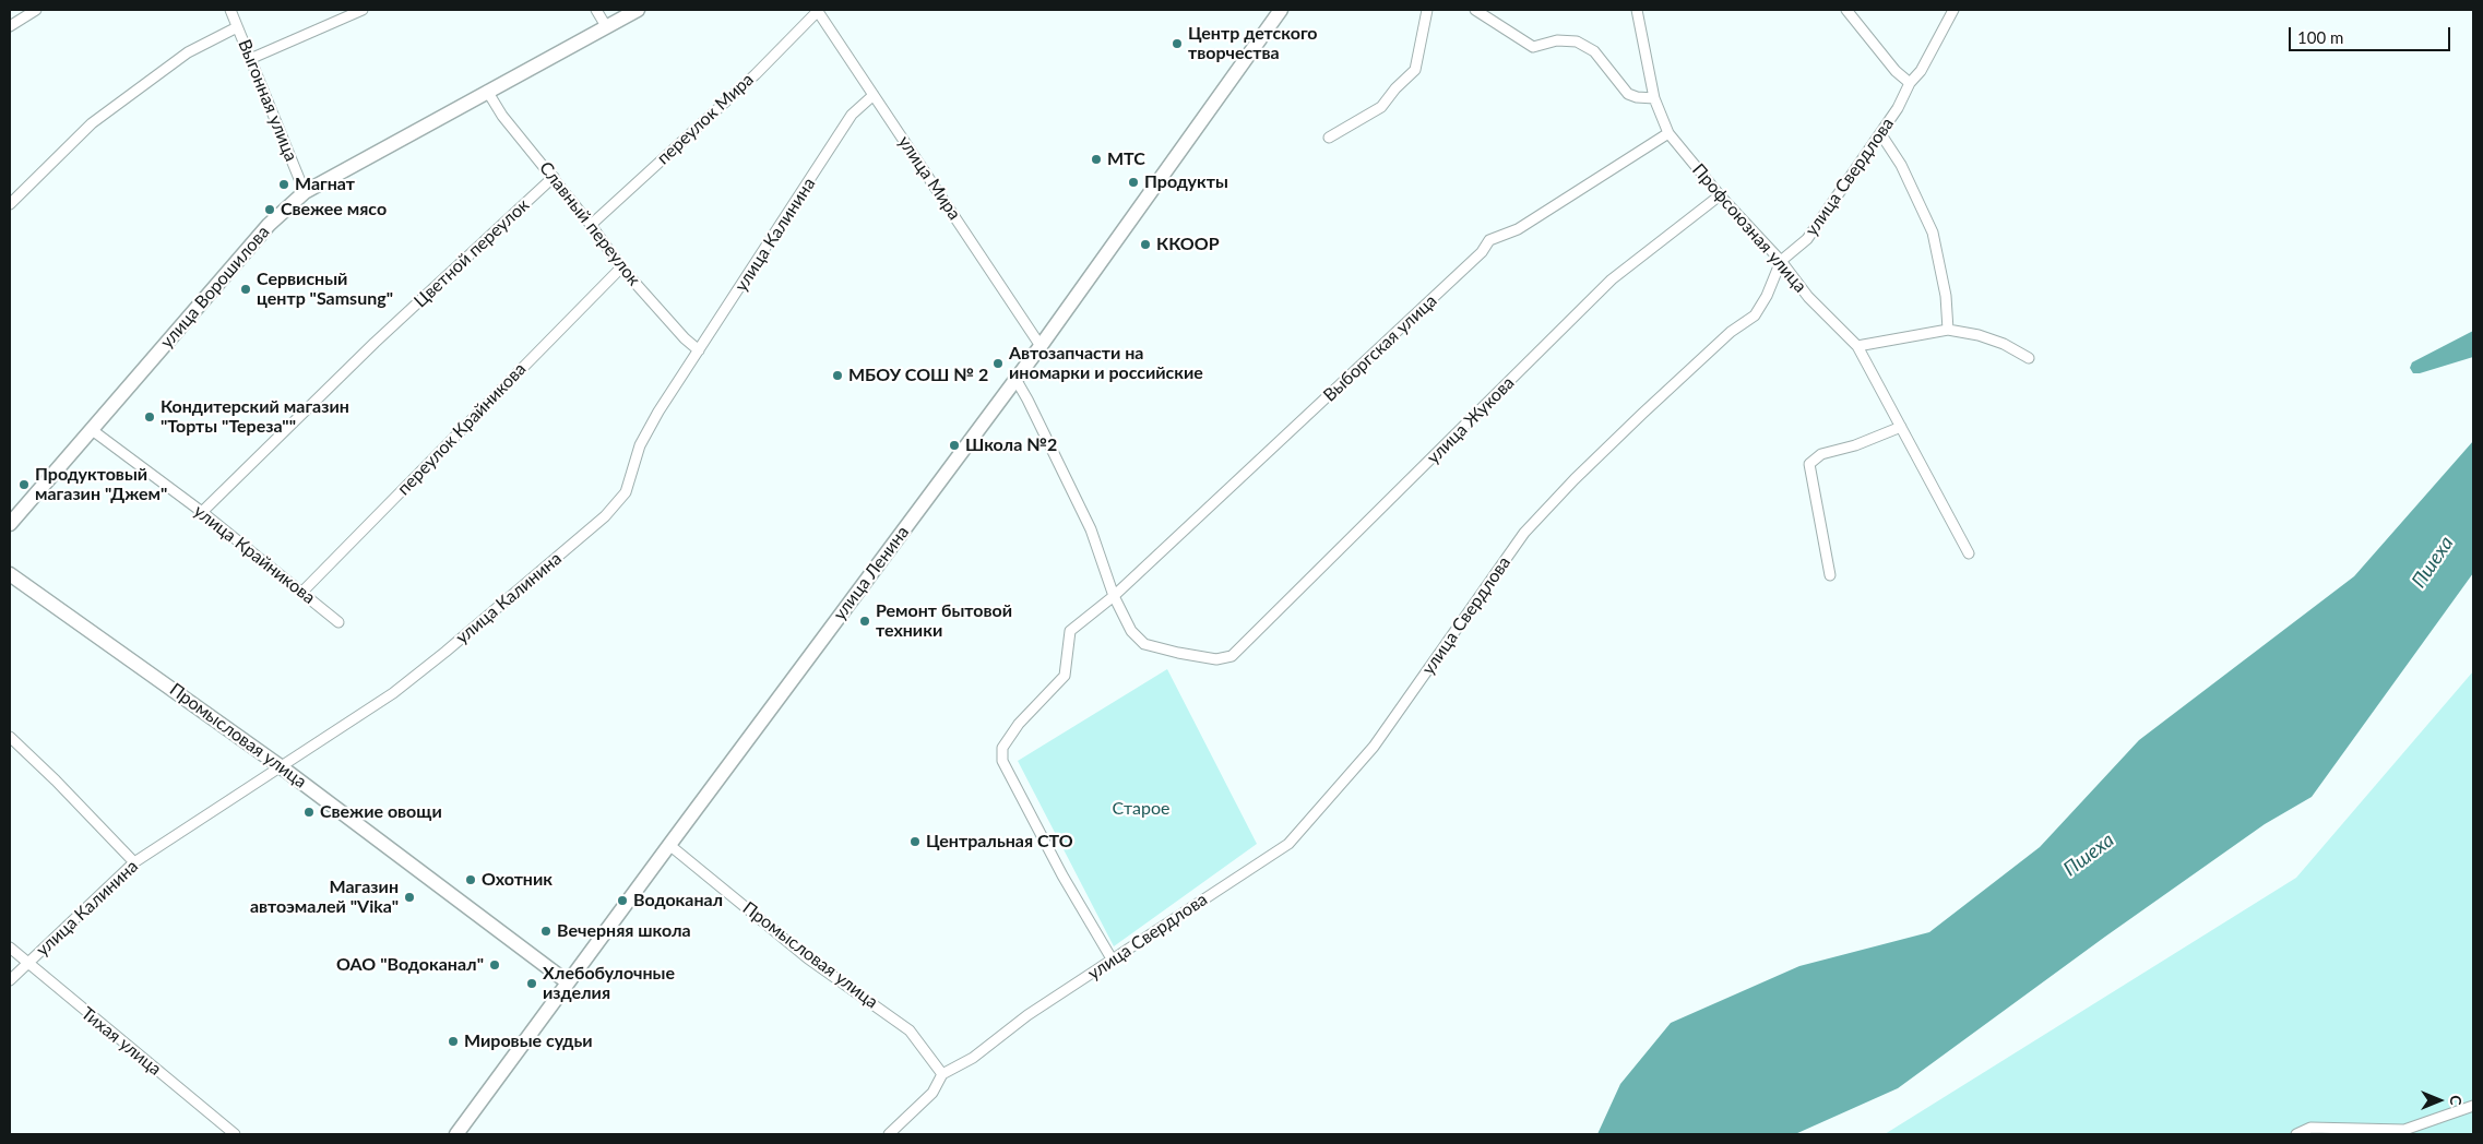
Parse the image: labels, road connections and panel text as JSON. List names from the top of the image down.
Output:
{
  "streets": {
    "main road": ["улица Ворошилова", "улица Ленина", "Промысловая улица"],
    "street": [
      "Выгонная улица",
      "переулок Мира",
      "улица Свердлова",
      "улица Мира",
      "Славный переулок",
      "Профсоюзная улица",
      "улица Калинина",
      "Цветной переулок",
      "Выборгская улица",
      "улица Жукова",
      "переулок Крайникова",
      "улица Крайникова",
      "Тихая улица"
    ]
  },
  "crossings": [
    ["Выгонная улица", "улица Ворошилова"],
    ["переулок Мира", "улица Мира"],
    ["переулок Мира", "Славный переулок"],
    ["улица Свердлова", "Профсоюзная улица"],
    ["улица Свердлова", "Промысловая улица"],
    ["улица Мира", "улица Калинина"],
    ["улица Мира", "улица Ленина"],
    ["Славный переулок", "улица Калинина"],
    ["Славный переулок", "Цветной переулок"],
    ["Славный переулок", "улица Ворошилова"],
    ["Славный переулок", "переулок Крайникова"],
    ["Профсоюзная улица", "Выборгская улица"],
    ["Профсоюзная улица", "улица Жукова"],
    ["улица Калинина", "Промысловая улица"],
    ["улица Калинина", "Тихая улица"],
    ["Цветной переулок", "улица Крайникова"],
    ["улица Ворошилова", "улица Крайникова"],
    ["Выборгская улица", "улица Жукова"],
    ["переулок Крайникова", "улица Крайникова"],
    ["улица Ленина", "Промысловая улица"]
  ],
  "water": ["Пшеха"],
  "parks": ["Старое"],
  "places": [
    "Центр детского творчества",
    "МТС",
    "Продукты",
    "Магнат",
    "Свежее мясо",
    "ККООР",
    "Сервисный центр \"Samsung\"",
    "Автозапчасти на иномарки и российские",
    "МБОУ СОШ № 2",
    "Кондитерский магазин \"Торты \"Тереза\"\"",
    "Школа №2",
    "Продуктовый магазин \"Джем\"",
    "Ремонт бытовой техники",
    "Свежие овощи",
    "Центральная СТО",
    "Охотник",
    "Магазин автоэмалей \"Vika\"",
    "Водоканал",
    "Вечерняя школа",
    "ОАО \"Водоканал\"",
    "Хлебобулочные изделия",
    "Мировые судьи"
  ],
  "scale_bar": "100 m",
  "north": "right"
}
